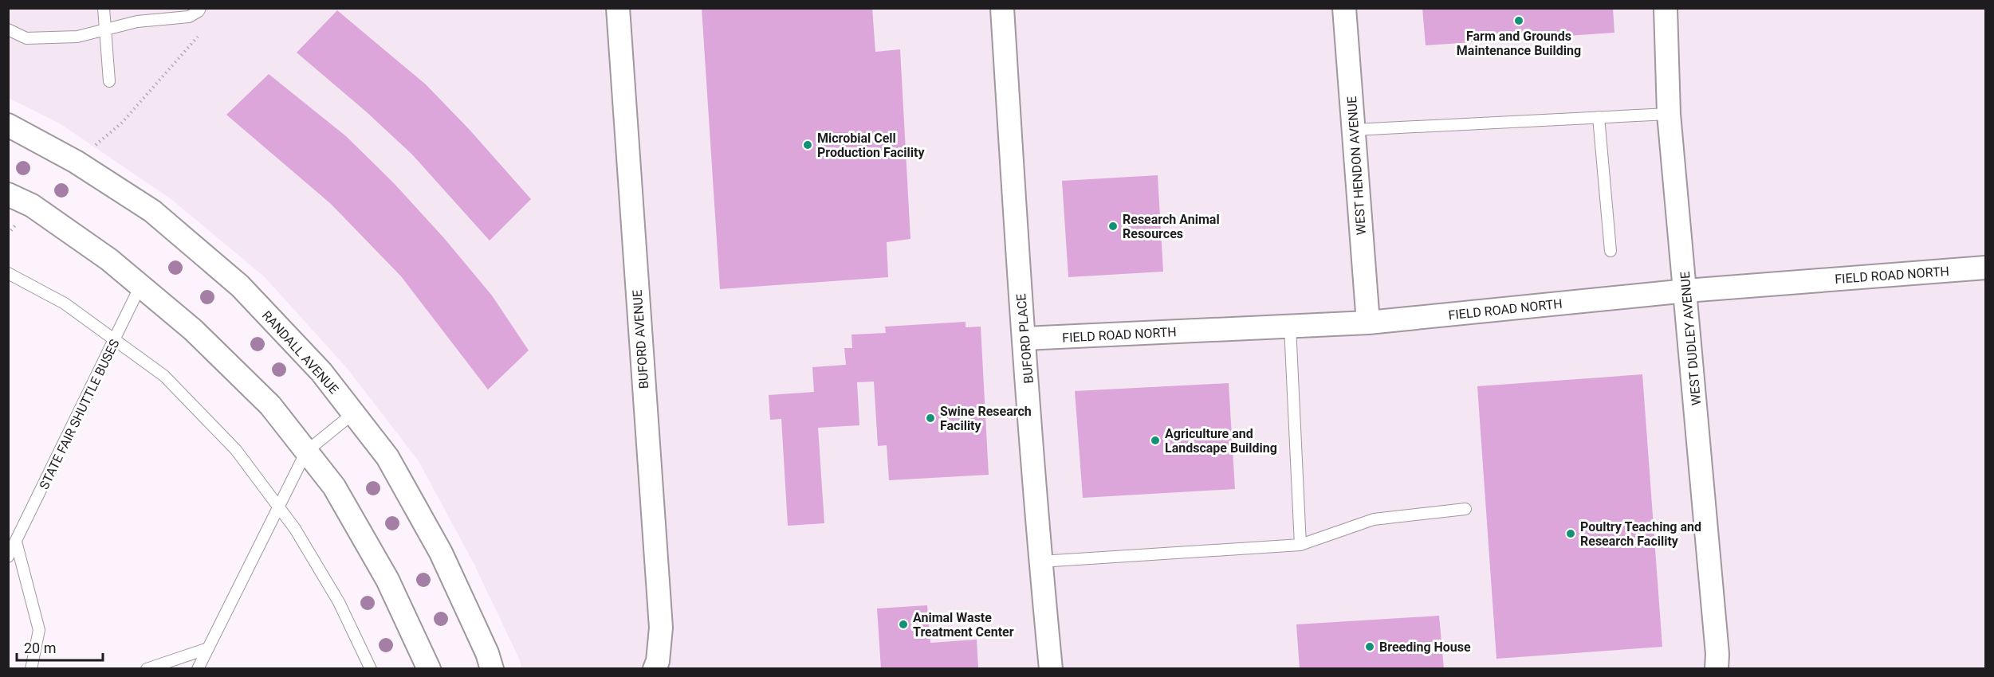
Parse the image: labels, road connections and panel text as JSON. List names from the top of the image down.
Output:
{
  "streets": {
    "street": [
      "WEST HENDON AVENUE",
      "FIELD ROAD NORTH",
      "BUFORD PLACE",
      "WEST DUDLEY AVENUE",
      "BUFORD AVENUE",
      "RANDALL AVENUE"
    ],
    "lane": ["STATE FAIR SHUTTLE BUSES"]
  },
  "crossings": [
    ["WEST HENDON AVENUE", "FIELD ROAD NORTH"],
    ["FIELD ROAD NORTH", "BUFORD PLACE"],
    ["FIELD ROAD NORTH", "WEST DUDLEY AVENUE"]
  ],
  "places": [
    "Farm and Grounds Maintenance Building",
    "Microbial Cell Production Facility",
    "Research Animal Resources",
    "Swine Research Facility",
    "Agriculture and Landscape Building",
    "Poultry Teaching and Research Facility",
    "Animal Waste Treatment Center",
    "Breeding House"
  ],
  "scale_bar": "20 m"
}
